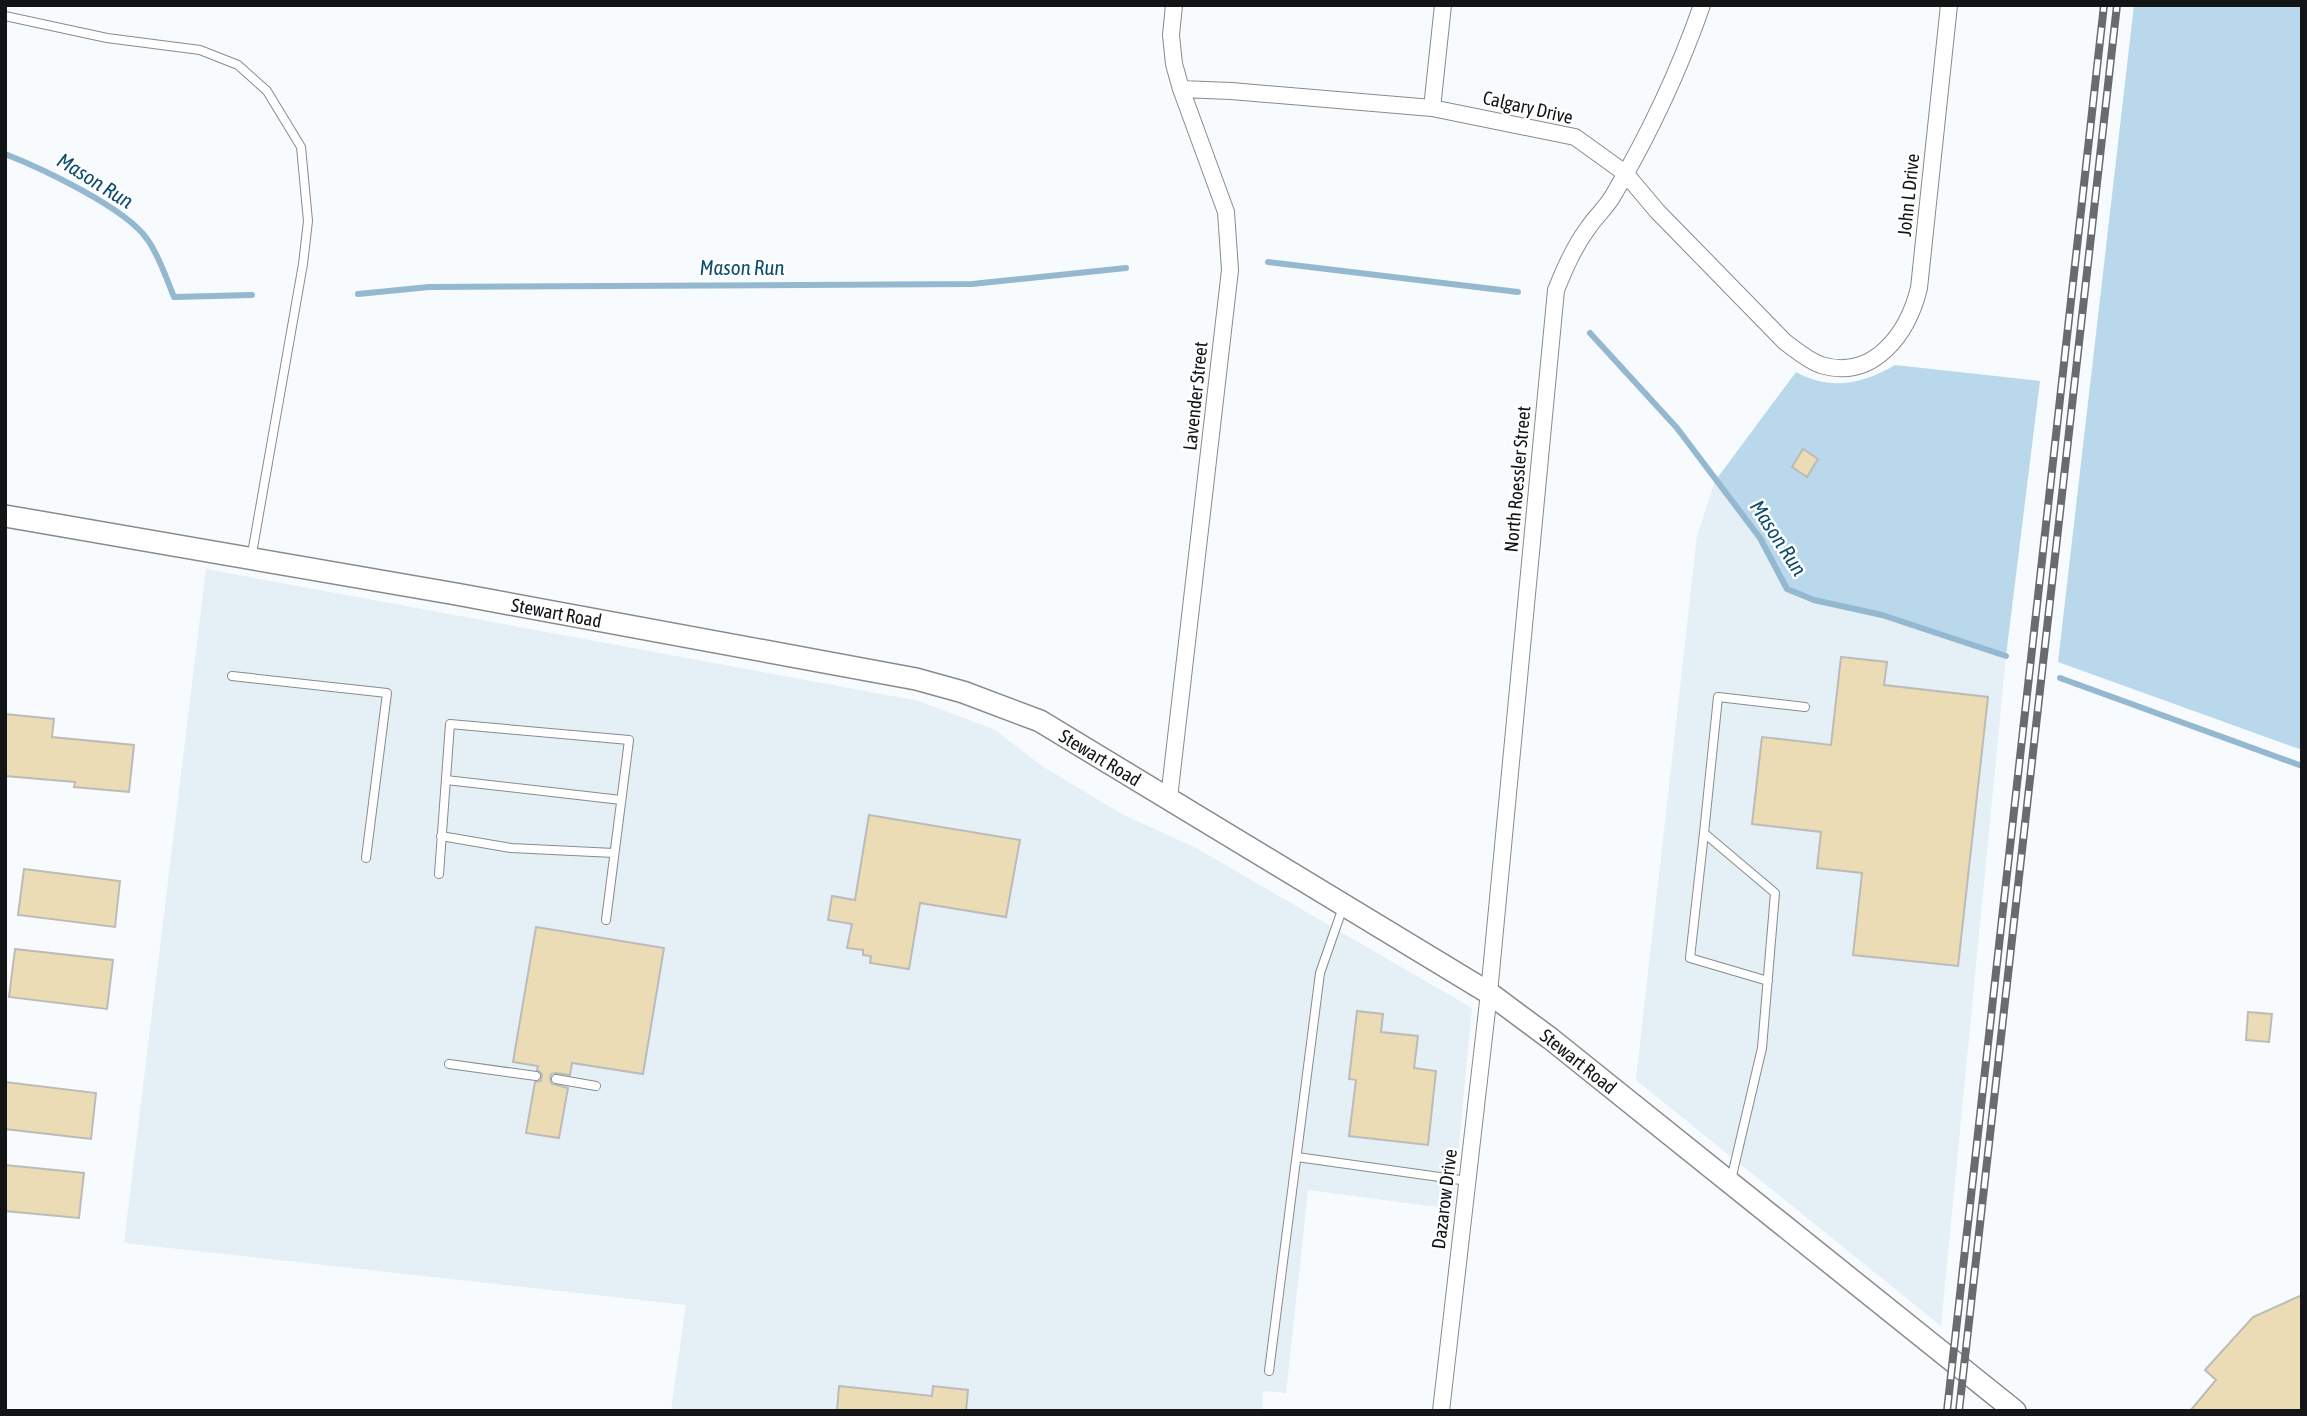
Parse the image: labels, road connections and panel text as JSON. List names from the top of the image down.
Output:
{
  "streets": {
    "street": [
      "Calgary Drive",
      "John L Drive",
      "Lavender Street",
      "North Roessler Street",
      "Stewart Road",
      "Dazarow Drive"
    ]
  },
  "crossings": [
    ["Calgary Drive", "John L Drive"],
    ["Calgary Drive", "Lavender Street"],
    ["Calgary Drive", "North Roessler Street"],
    ["Lavender Street", "Stewart Road"],
    ["North Roessler Street", "Stewart Road"],
    ["North Roessler Street", "Dazarow Drive"],
    ["Stewart Road", "Dazarow Drive"]
  ],
  "water": ["Mason Run"]
}
